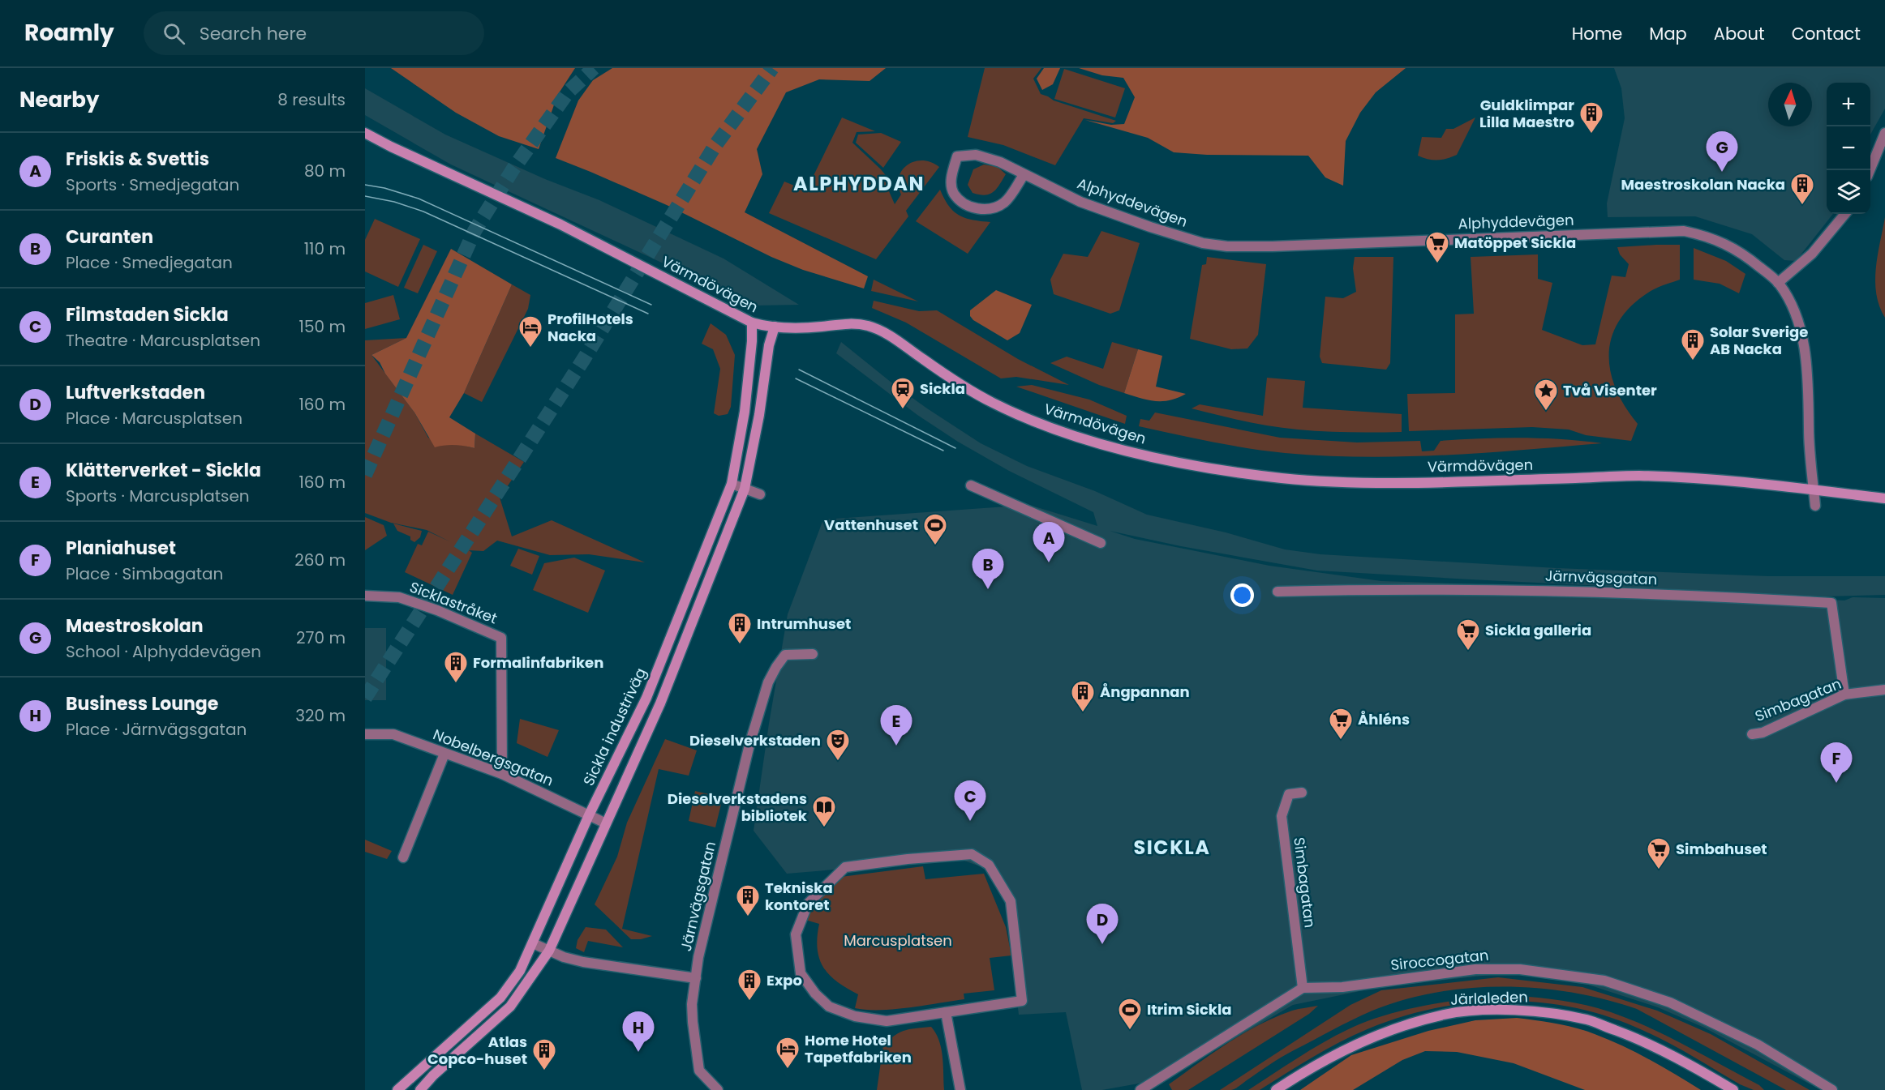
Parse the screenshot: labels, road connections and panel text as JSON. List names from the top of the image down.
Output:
{
  "streets": {
    "main road": ["Värmdövägen", "Sickla industriväg", "Järlaleden"],
    "street": [
      "Alphyddevägen",
      "Järnvägsgatan",
      "Sicklastråket",
      "Simbagatan",
      "Nobelbergsgatan",
      "Siroccogatan"
    ]
  },
  "crossings": [
    ["Alphyddevägen", "Värmdövägen"],
    ["Värmdövägen", "Sickla industriväg"],
    ["Järnvägsgatan", "Simbagatan"],
    ["Sicklastråket", "Nobelbergsgatan"],
    ["Simbagatan", "Siroccogatan"],
    ["Sickla industriväg", "Nobelbergsgatan"]
  ],
  "districts": ["ALPHYDDAN", "SICKLA"],
  "parks": ["Marcusplatsen"],
  "places": {
    "building": [
      "Guldklimpar Lilla Maestro",
      "Maestroskolan Nacka",
      "Solar Sverige AB Nacka",
      "Intrumhuset",
      "Formalinfabriken",
      "Ångpannan",
      "Tekniska kontoret",
      "Expo",
      "Atlas Copco-huset"
    ],
    "supermarket": [
      "Matöppet Sickla",
      "Sickla galleria",
      "Åhléns",
      "Simbahuset"
    ],
    "hotel": ["ProfilHotels Nacka", "Home Hotel Tapetfabriken"],
    "station": ["Sickla"],
    "place": ["Två Visenter"],
    "sports": ["Vattenhuset", "Itrim Sickla"],
    "theatre": ["Dieselverkstaden"],
    "library": ["Dieselverkstadens bibliotek"]
  },
  "north": "top",
  "page": {
    "header": "Roamly",
    "search": "Search here",
    "nav": [
      "Home",
      "Map",
      "About",
      "Contact"
    ],
    "heading": ["Nearby", "8 results"],
    "map_buttons": ["+", "−"],
    "list": [
      {
        "mark": "A",
        "name": "Friskis & Svettis",
        "note": "Sports · Smedjegatan",
        "value": "80 m"
      },
      {
        "mark": "B",
        "name": "Curanten",
        "note": "Place · Smedjegatan",
        "value": "110 m"
      },
      {
        "mark": "C",
        "name": "Filmstaden Sickla",
        "note": "Theatre · Marcusplatsen",
        "value": "150 m"
      },
      {
        "mark": "D",
        "name": "Luftverkstaden",
        "note": "Place · Marcusplatsen",
        "value": "160 m"
      },
      {
        "mark": "E",
        "name": "Klätterverket - Sickla",
        "note": "Sports · Marcusplatsen",
        "value": "160 m"
      },
      {
        "mark": "F",
        "name": "Planiahuset",
        "note": "Place · Simbagatan",
        "value": "260 m"
      },
      {
        "mark": "G",
        "name": "Maestroskolan",
        "note": "School · Alphyddevägen",
        "value": "270 m"
      },
      {
        "mark": "H",
        "name": "Business Lounge",
        "note": "Place · Järnvägsgatan",
        "value": "320 m"
      }
    ],
    "pins": [
      "G",
      "A",
      "B",
      "E",
      "F",
      "C",
      "D",
      "H"
    ]
  }
}
